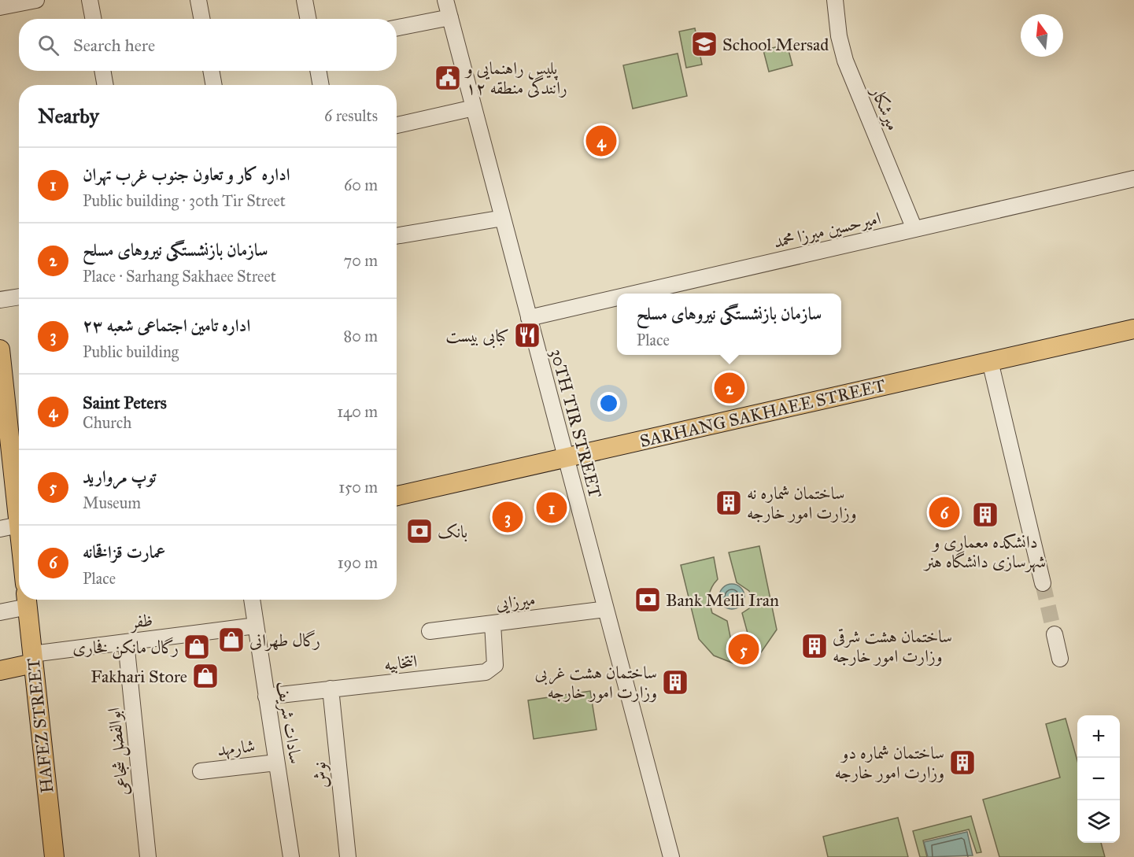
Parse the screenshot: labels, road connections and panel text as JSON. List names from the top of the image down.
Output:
{
  "streets": {
    "main road": ["SARHANG SAKHAEE STREET", "HAFEZ STREET"],
    "street": [
      "میرشکار",
      "امیرحسین میرزا محمد",
      "30TH TIR STREET",
      "میرزایی",
      "ظفر",
      "انتخابیه",
      "سادات شریف",
      "شارمهد",
      "ابوالفضل شجاعی",
      "نوش"
    ]
  },
  "crossings": [
    ["میرشکار", "امیرحسین میرزا محمد"],
    ["امیرحسین میرزا محمد", "30TH TIR STREET"],
    ["SARHANG SAKHAEE STREET", "30TH TIR STREET"],
    ["30TH TIR STREET", "میرزایی"],
    ["میرزایی", "انتخابیه"],
    ["ظفر", "سادات شریف"],
    ["ظفر", "HAFEZ STREET"],
    ["ظفر", "ابوالفضل شجاعی"],
    ["انتخابیه", "سادات شریف"],
    ["انتخابیه", "نوش"],
    ["سادات شریف", "شارمهد"]
  ],
  "places": {
    "school or university": ["School Mersad"],
    "public building": ["پلیس راهنمایی و رانندگی منطقه ۱۲"],
    "restaurant": ["کبابی بیست"],
    "building": [
      "ساختمان شماره نه وزارت امور خارجه",
      "دانشکده معماری و شهرسازی دانشگاه هنر",
      "ساختمان هشت شرقی وزارت امور خارجه",
      "ساختمان هشت غربی وزارت امور خارجه",
      "ساختمان شماره دو وزارت امور خارجه"
    ],
    "bank": ["بانک", "Bank Melli Iran"],
    "shop": ["رگال طهرانی", "رگال مانکن فخاری", "Fakhari Store"]
  },
  "north": "top",
  "page": {
    "search": "Search here",
    "heading": ["Nearby", "6 results"],
    "pins": [
      "4",
      "2",
      "1",
      "6",
      "3",
      "5"
    ],
    "list": [
      {
        "mark": "1",
        "name": "اداره کار و تعاون جنوب غرب تهران",
        "note": "Public building · 30th Tir Street",
        "value": "60 m"
      },
      {
        "mark": "2",
        "name": "سازمان بازنشستگی نیروهای مسلح",
        "note": "Place · Sarhang Sakhaee Street",
        "value": "70 m"
      },
      {
        "mark": "3",
        "name": "اداره تامین اجتماعی شعبه ۲۳",
        "note": "Public building",
        "value": "80 m"
      },
      {
        "mark": "4",
        "name": "Saint Peters",
        "note": "Church",
        "value": "140 m"
      },
      {
        "mark": "5",
        "name": "توپ مروارید",
        "note": "Museum",
        "value": "150 m"
      },
      {
        "mark": "6",
        "name": "عمارت قزاقخانه",
        "note": "Place",
        "value": "190 m"
      }
    ],
    "popup": ["سازمان بازنشستگی نیروهای مسلح", "Place"],
    "map_buttons": ["+", "−"]
  }
}
